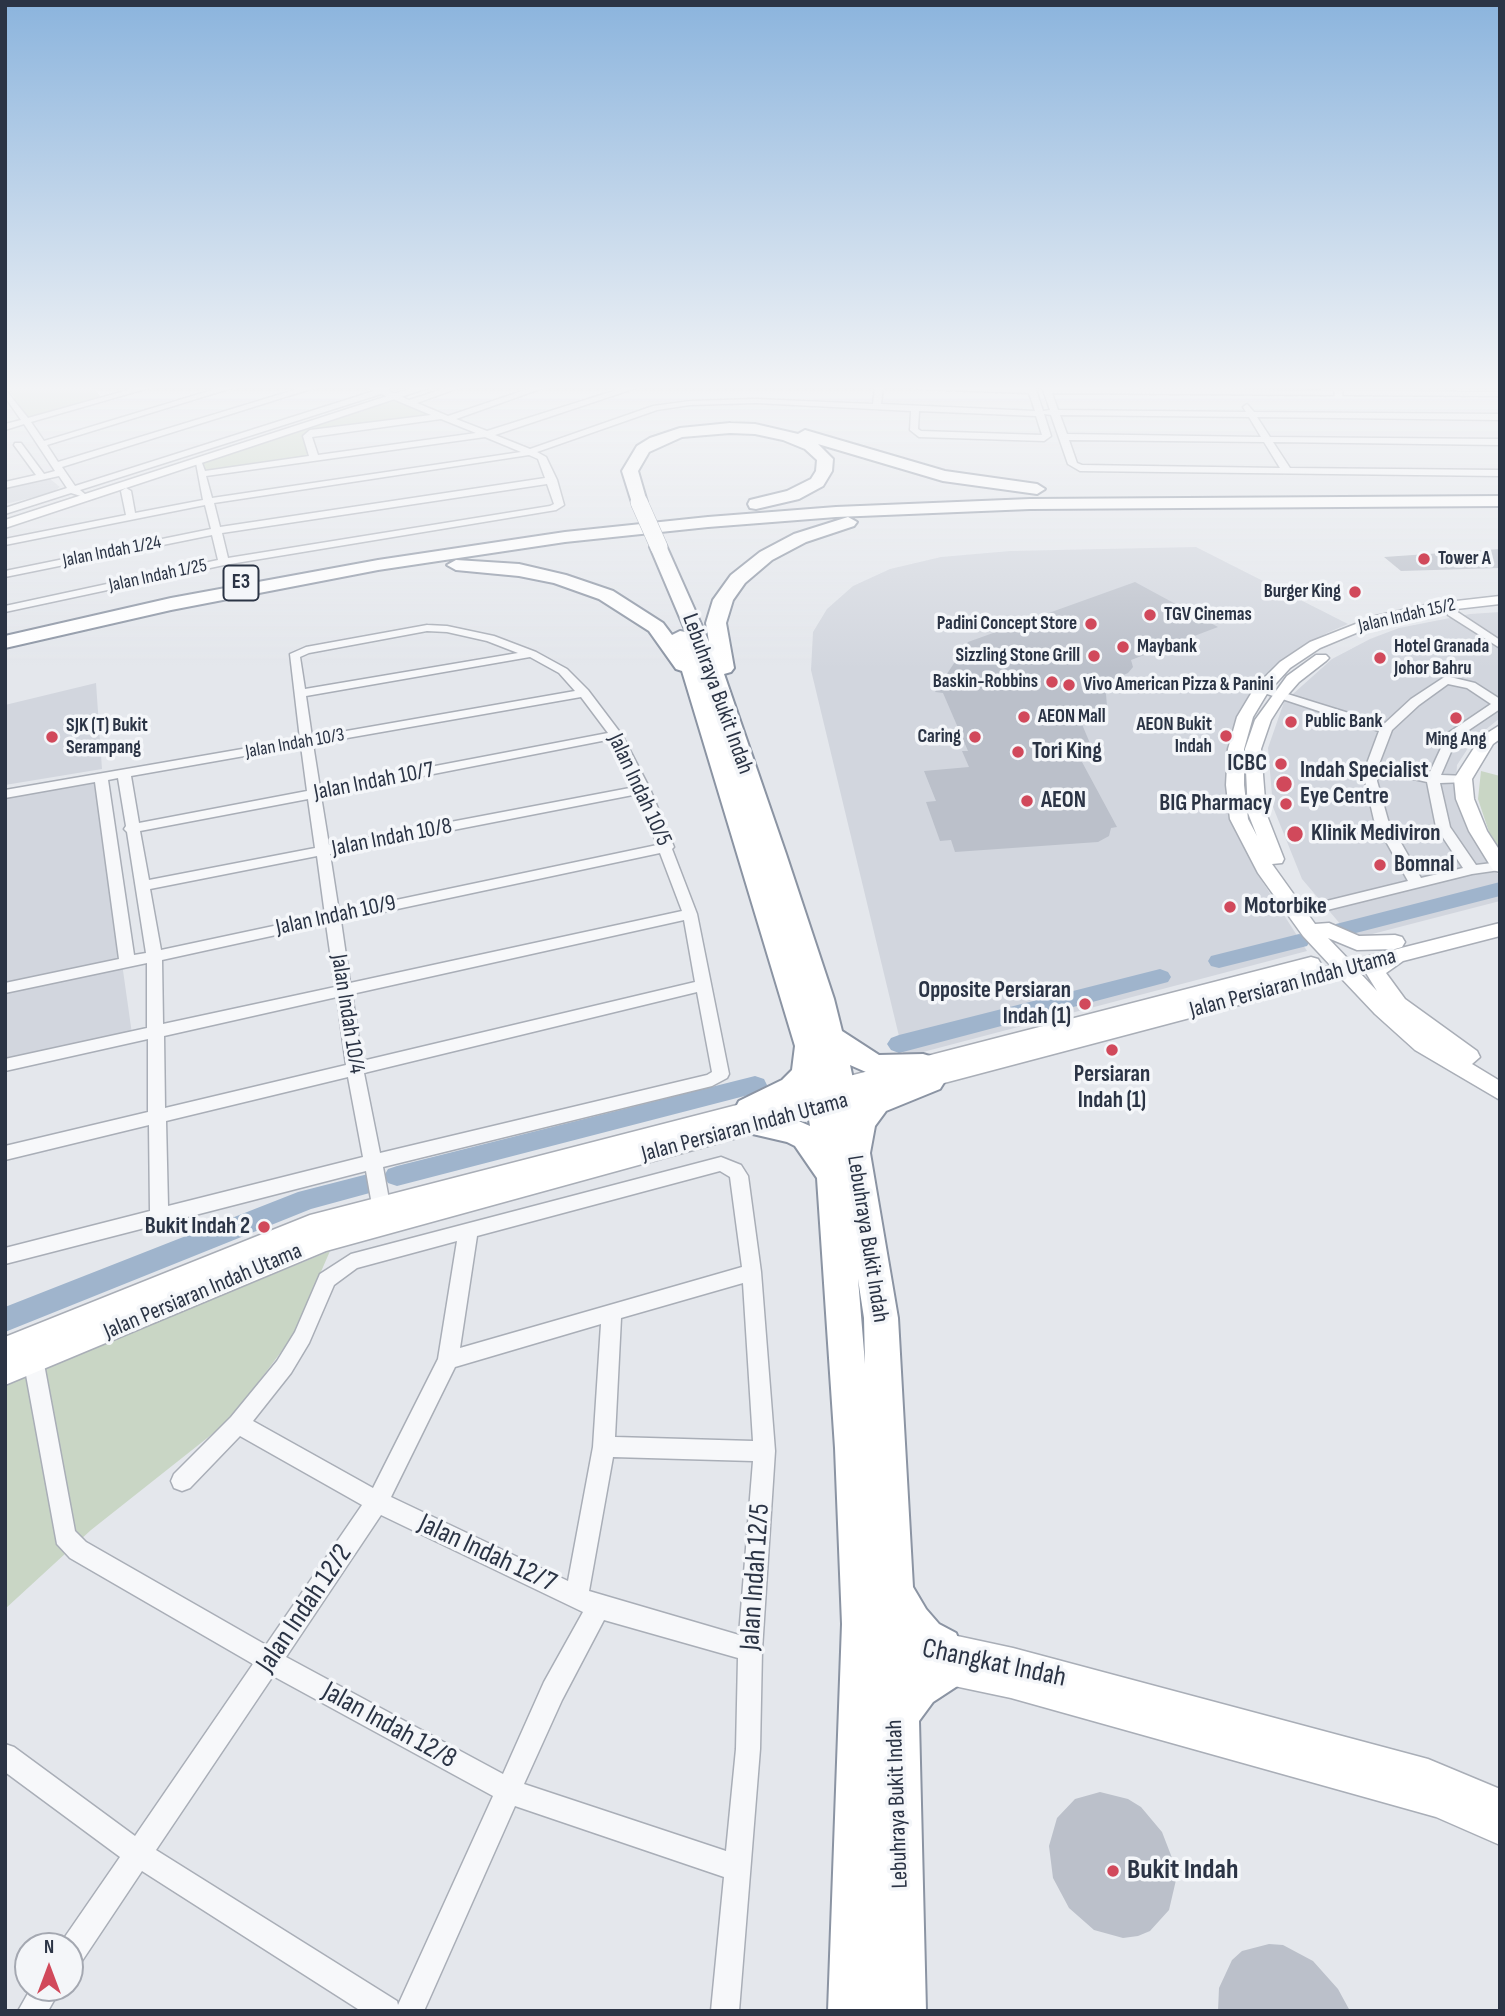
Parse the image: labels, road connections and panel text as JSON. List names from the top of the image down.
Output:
{
  "streets": {
    "highway": ["E3", "Lebuhraya Bukit Indah"],
    "main road": ["Jalan Indah 15/2", "Jalan Persiaran Indah Utama", "Changkat Indah"],
    "street": [
      "Jalan Indah 1/24",
      "Jalan Indah 1/25",
      "Jalan Indah 10/3",
      "Jalan Indah 10/7",
      "Jalan Indah 10/5",
      "Jalan Indah 10/8",
      "Jalan Indah 10/9",
      "Jalan Indah 10/4",
      "Jalan Indah 12/7",
      "Jalan Indah 12/5",
      "Jalan Indah 12/2",
      "Jalan Indah 12/8"
    ]
  },
  "crossings": [
    ["Jalan Indah 15/2", "Jalan Persiaran Indah Utama"],
    ["Lebuhraya Bukit Indah", "Jalan Persiaran Indah Utama"],
    ["Lebuhraya Bukit Indah", "Changkat Indah"],
    ["Jalan Indah 10/3", "Jalan Indah 10/5"],
    ["Jalan Indah 10/3", "Jalan Indah 10/4"],
    ["Jalan Indah 10/7", "Jalan Indah 10/5"],
    ["Jalan Indah 10/7", "Jalan Indah 10/4"],
    ["Jalan Indah 10/5", "Jalan Indah 10/8"],
    ["Jalan Indah 10/5", "Jalan Indah 10/9"],
    ["Jalan Indah 10/5", "Jalan Indah 10/4"],
    ["Jalan Indah 10/8", "Jalan Indah 10/4"],
    ["Jalan Indah 10/9", "Jalan Indah 10/4"],
    ["Jalan Persiaran Indah Utama", "Jalan Indah 10/4"],
    ["Jalan Persiaran Indah Utama", "Jalan Indah 12/8"],
    ["Jalan Indah 12/7", "Jalan Indah 12/5"],
    ["Jalan Indah 12/7", "Jalan Indah 12/2"],
    ["Jalan Indah 12/5", "Jalan Indah 12/2"],
    ["Jalan Indah 12/5", "Jalan Indah 12/8"],
    ["Jalan Indah 12/2", "Jalan Indah 12/8"]
  ],
  "places": [
    "Tower A",
    "Burger King",
    "TGV Cinemas",
    "Padini Concept Store",
    "Maybank",
    "Sizzling Stone Grill",
    "Hotel Granada Johor Bahru",
    "Baskin-Robbins",
    "Vivo American Pizza & Panini",
    "AEON Mall",
    "Ming Ang",
    "Public Bank",
    "AEON Bukit Indah",
    "SJK (T) Bukit Serampang",
    "Caring",
    "Tori King",
    "ICBC",
    "Indah Specialist Eye Centre",
    "AEON",
    "BIG Pharmacy",
    "Klinik Mediviron",
    "Bomnal",
    "Motorbike",
    "Opposite Persiaran Indah (1)",
    "Persiaran Indah (1)",
    "Bukit Indah 2",
    "Bukit Indah"
  ],
  "north": "top"
}
